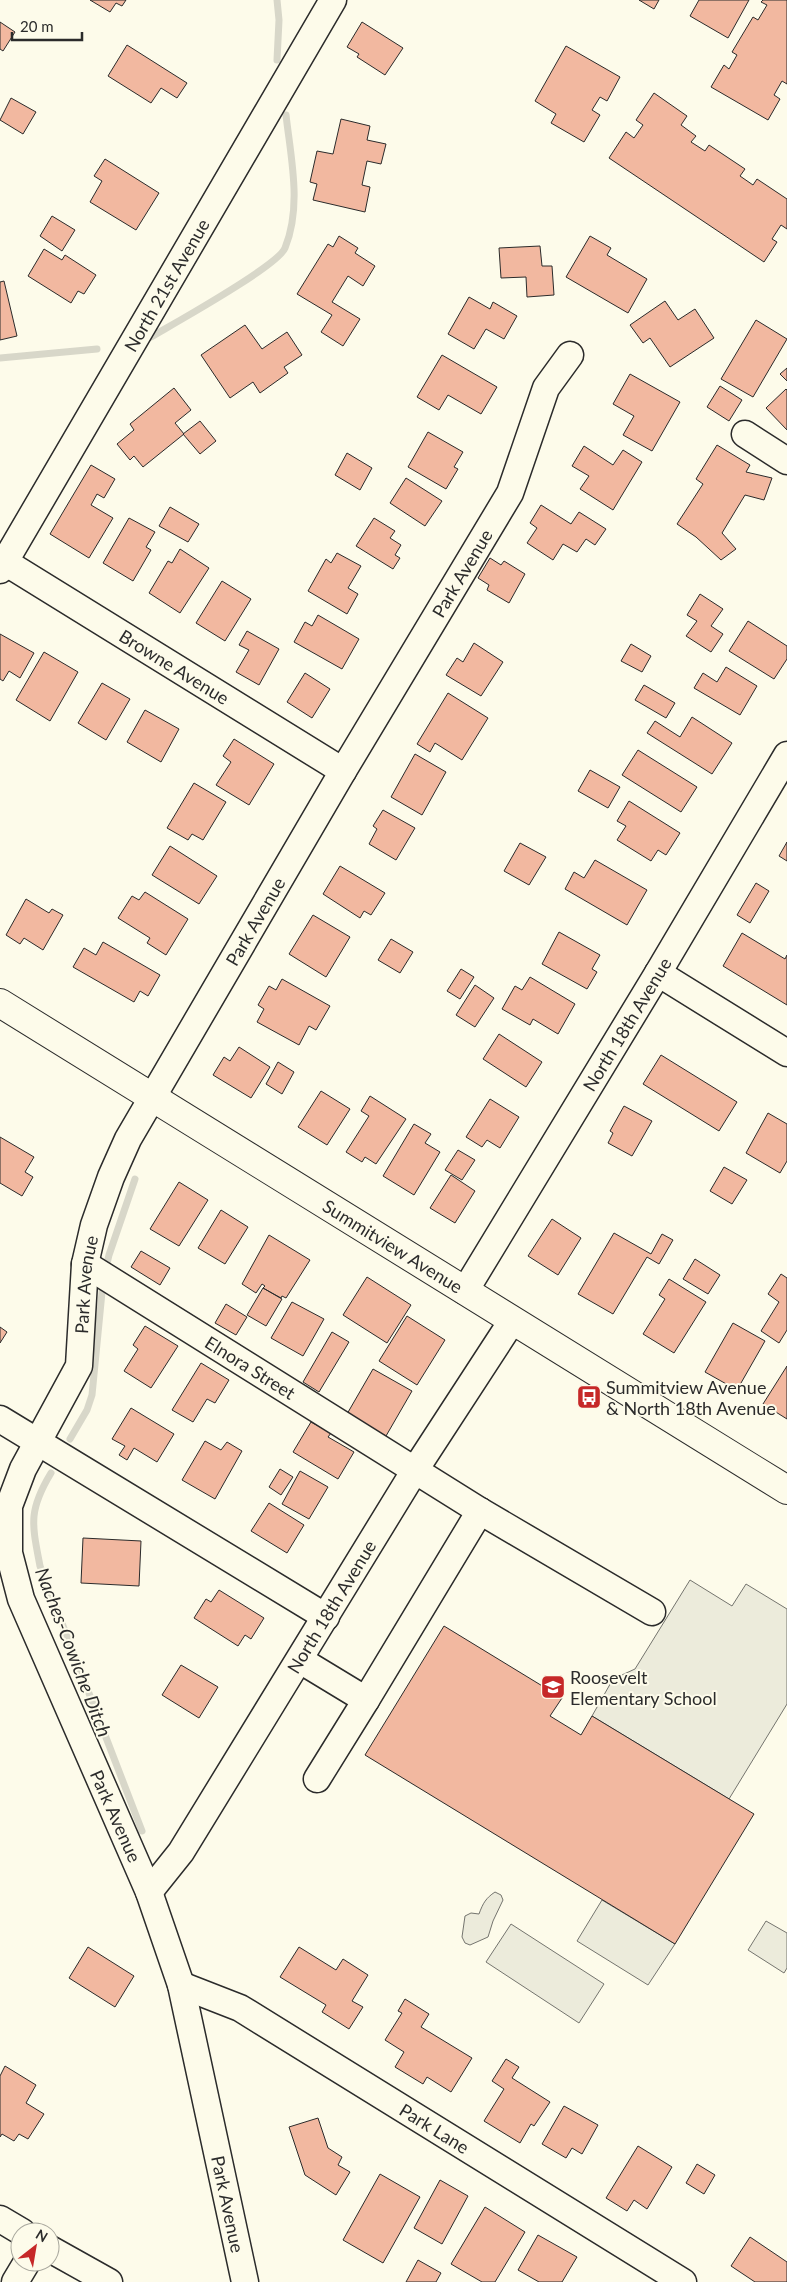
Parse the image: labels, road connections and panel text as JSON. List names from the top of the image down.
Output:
{
  "streets": {
    "main road": ["Summitview Avenue"],
    "street": [
      "North 21st Avenue",
      "Park Avenue",
      "Browne Avenue",
      "North 18th Avenue",
      "Elnora Street",
      "Park Lane"
    ]
  },
  "crossings": [
    ["North 21st Avenue", "Browne Avenue"],
    ["Park Avenue", "Browne Avenue"],
    ["Park Avenue", "North 18th Avenue"],
    ["Park Avenue", "Summitview Avenue"],
    ["Park Avenue", "Elnora Street"],
    ["Park Avenue", "Park Lane"],
    ["North 18th Avenue", "Summitview Avenue"],
    ["North 18th Avenue", "Elnora Street"]
  ],
  "water": ["Naches-Cowiche Ditch"],
  "places": {
    "bus stop": ["Summitview Avenue & North 18th Avenue"],
    "school or university": ["Roosevelt Elementary School"]
  },
  "scale_bar": "20 m",
  "north": "top right"
}
